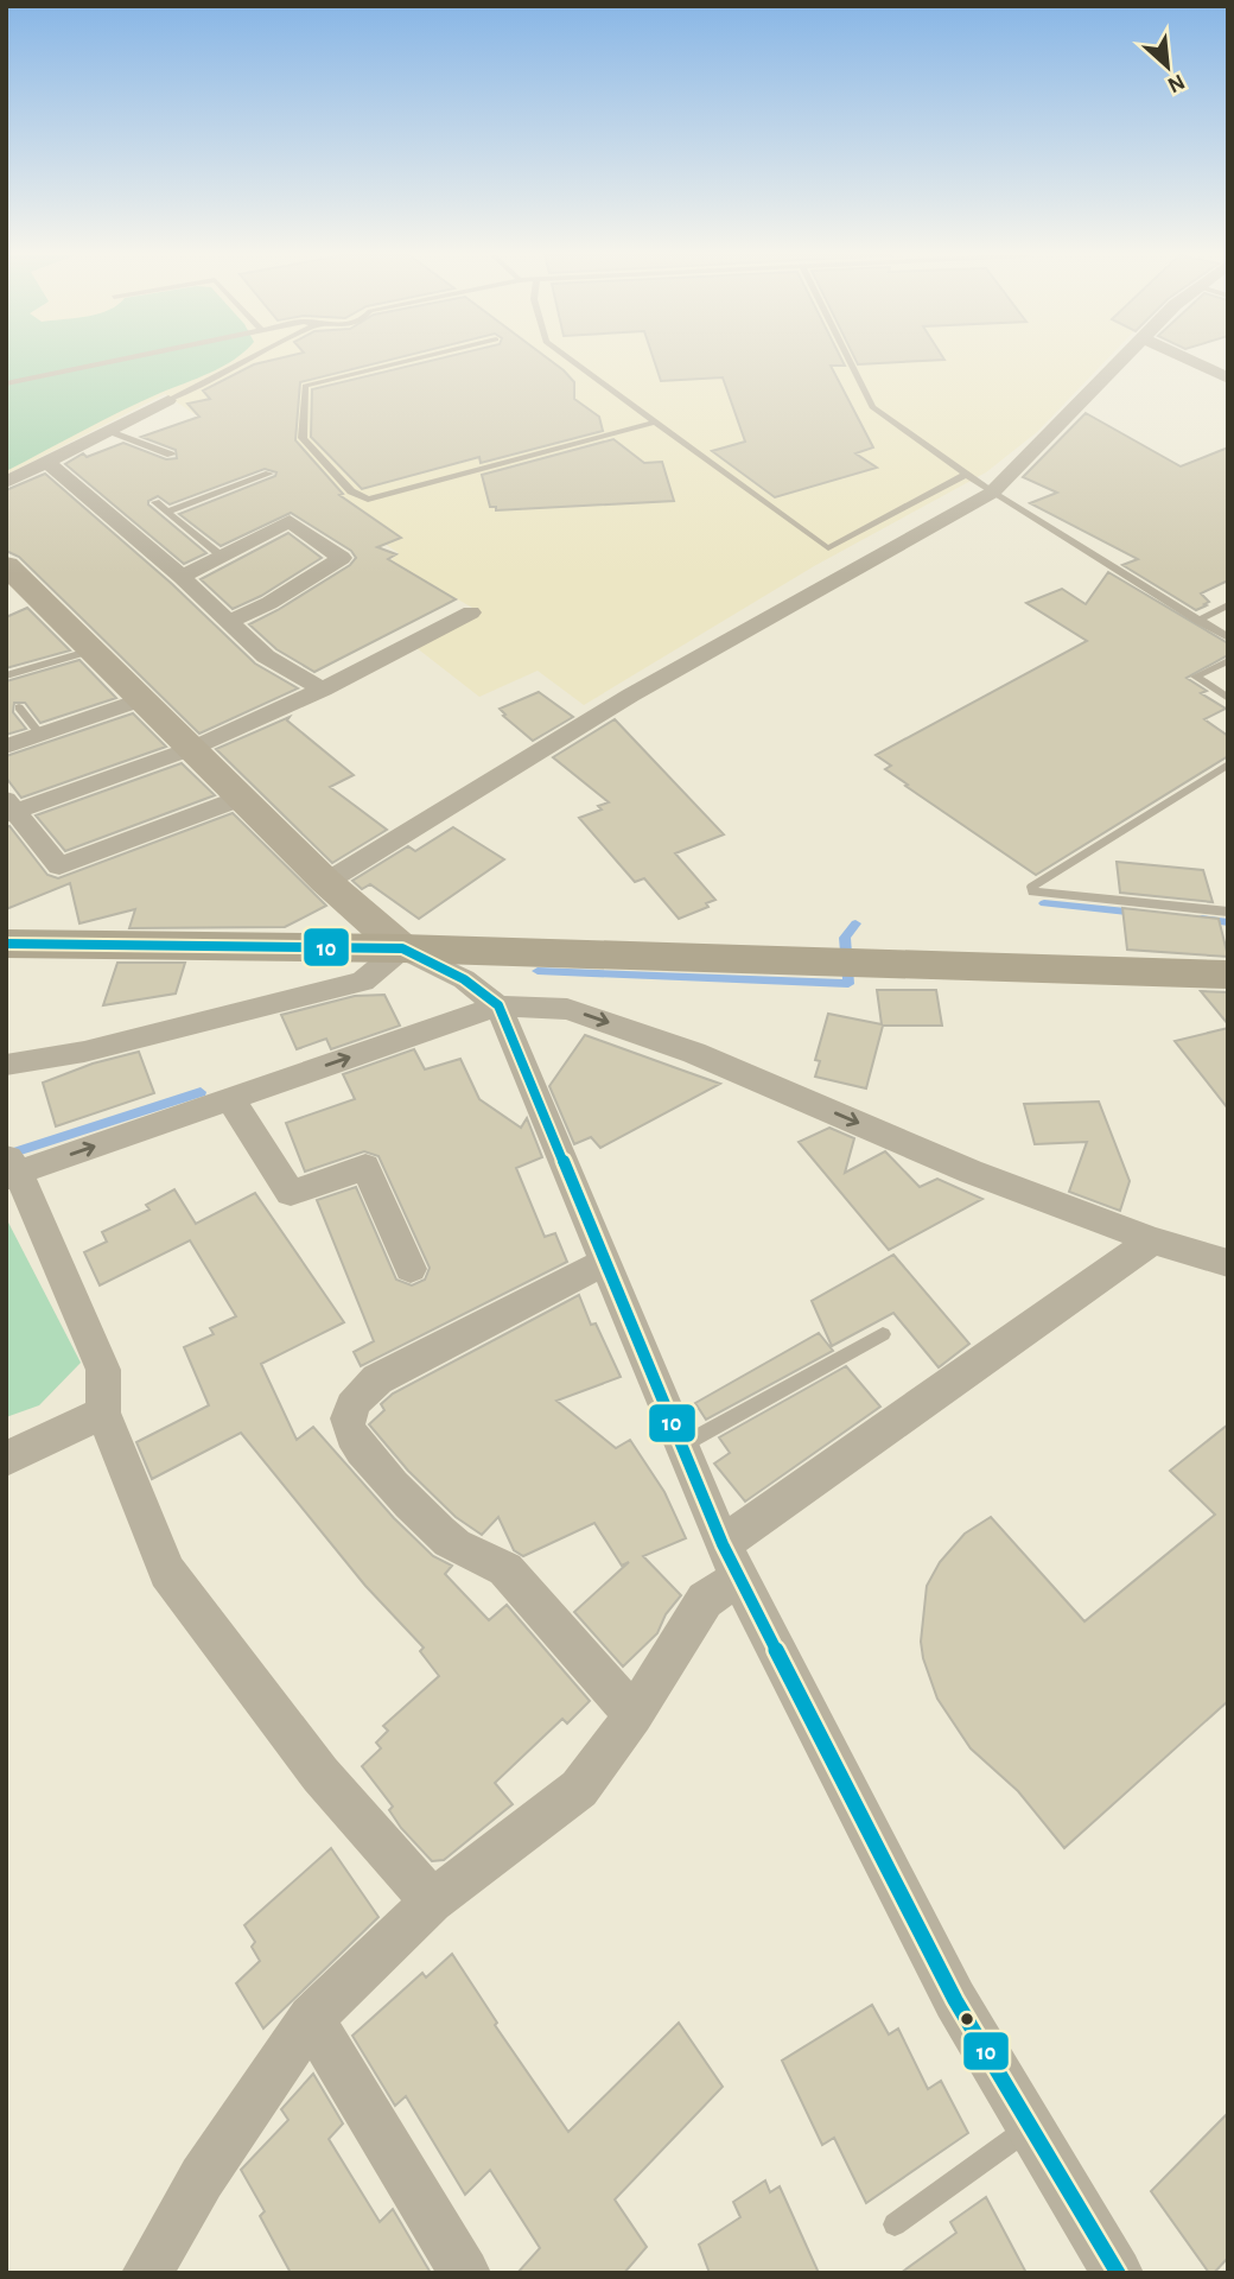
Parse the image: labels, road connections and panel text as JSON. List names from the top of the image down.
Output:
{
  "lines": ["transit line 10"],
  "north": "bottom right"
}
